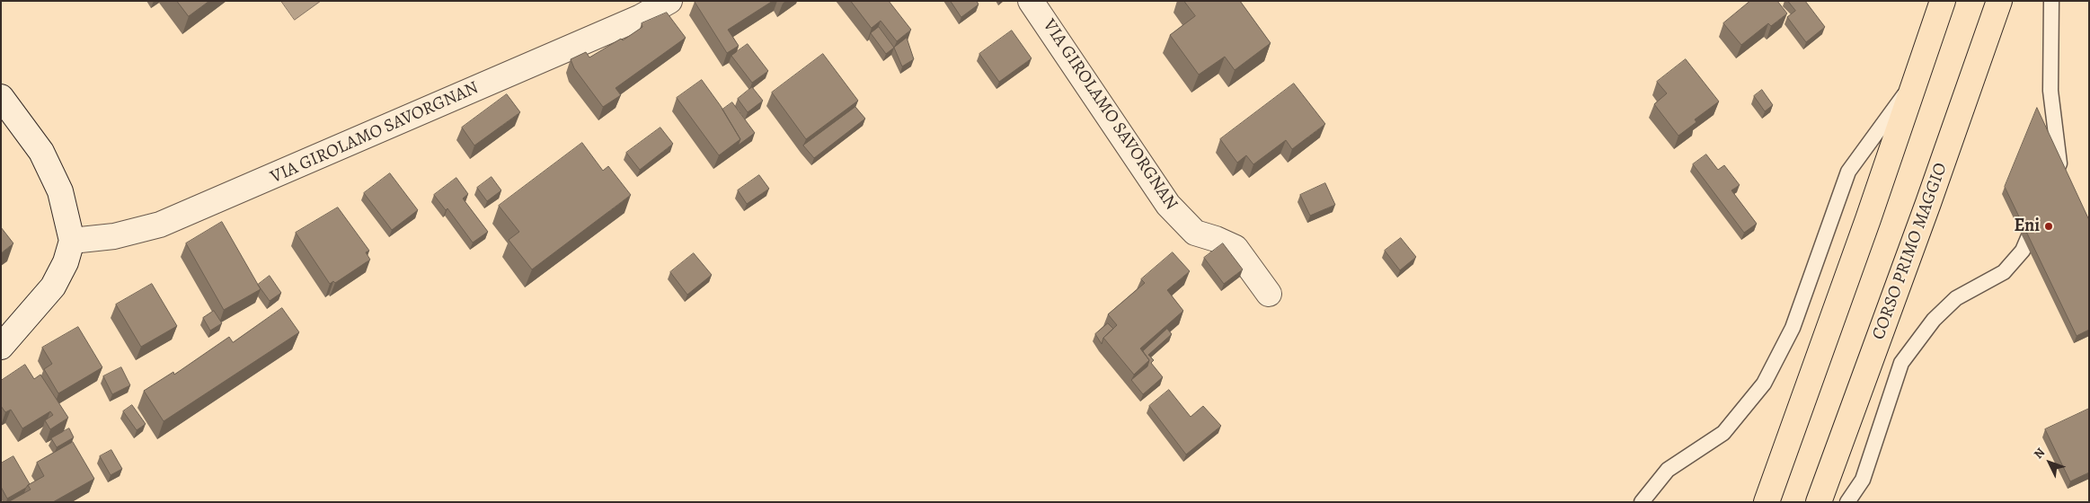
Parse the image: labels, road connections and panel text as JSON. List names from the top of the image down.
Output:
{
  "streets": {
    "highway": ["CORSO PRIMO MAGGIO"],
    "street": ["VIA GIROLAMO SAVORGNAN"]
  },
  "places": ["Eni"],
  "north": "top left"
}
